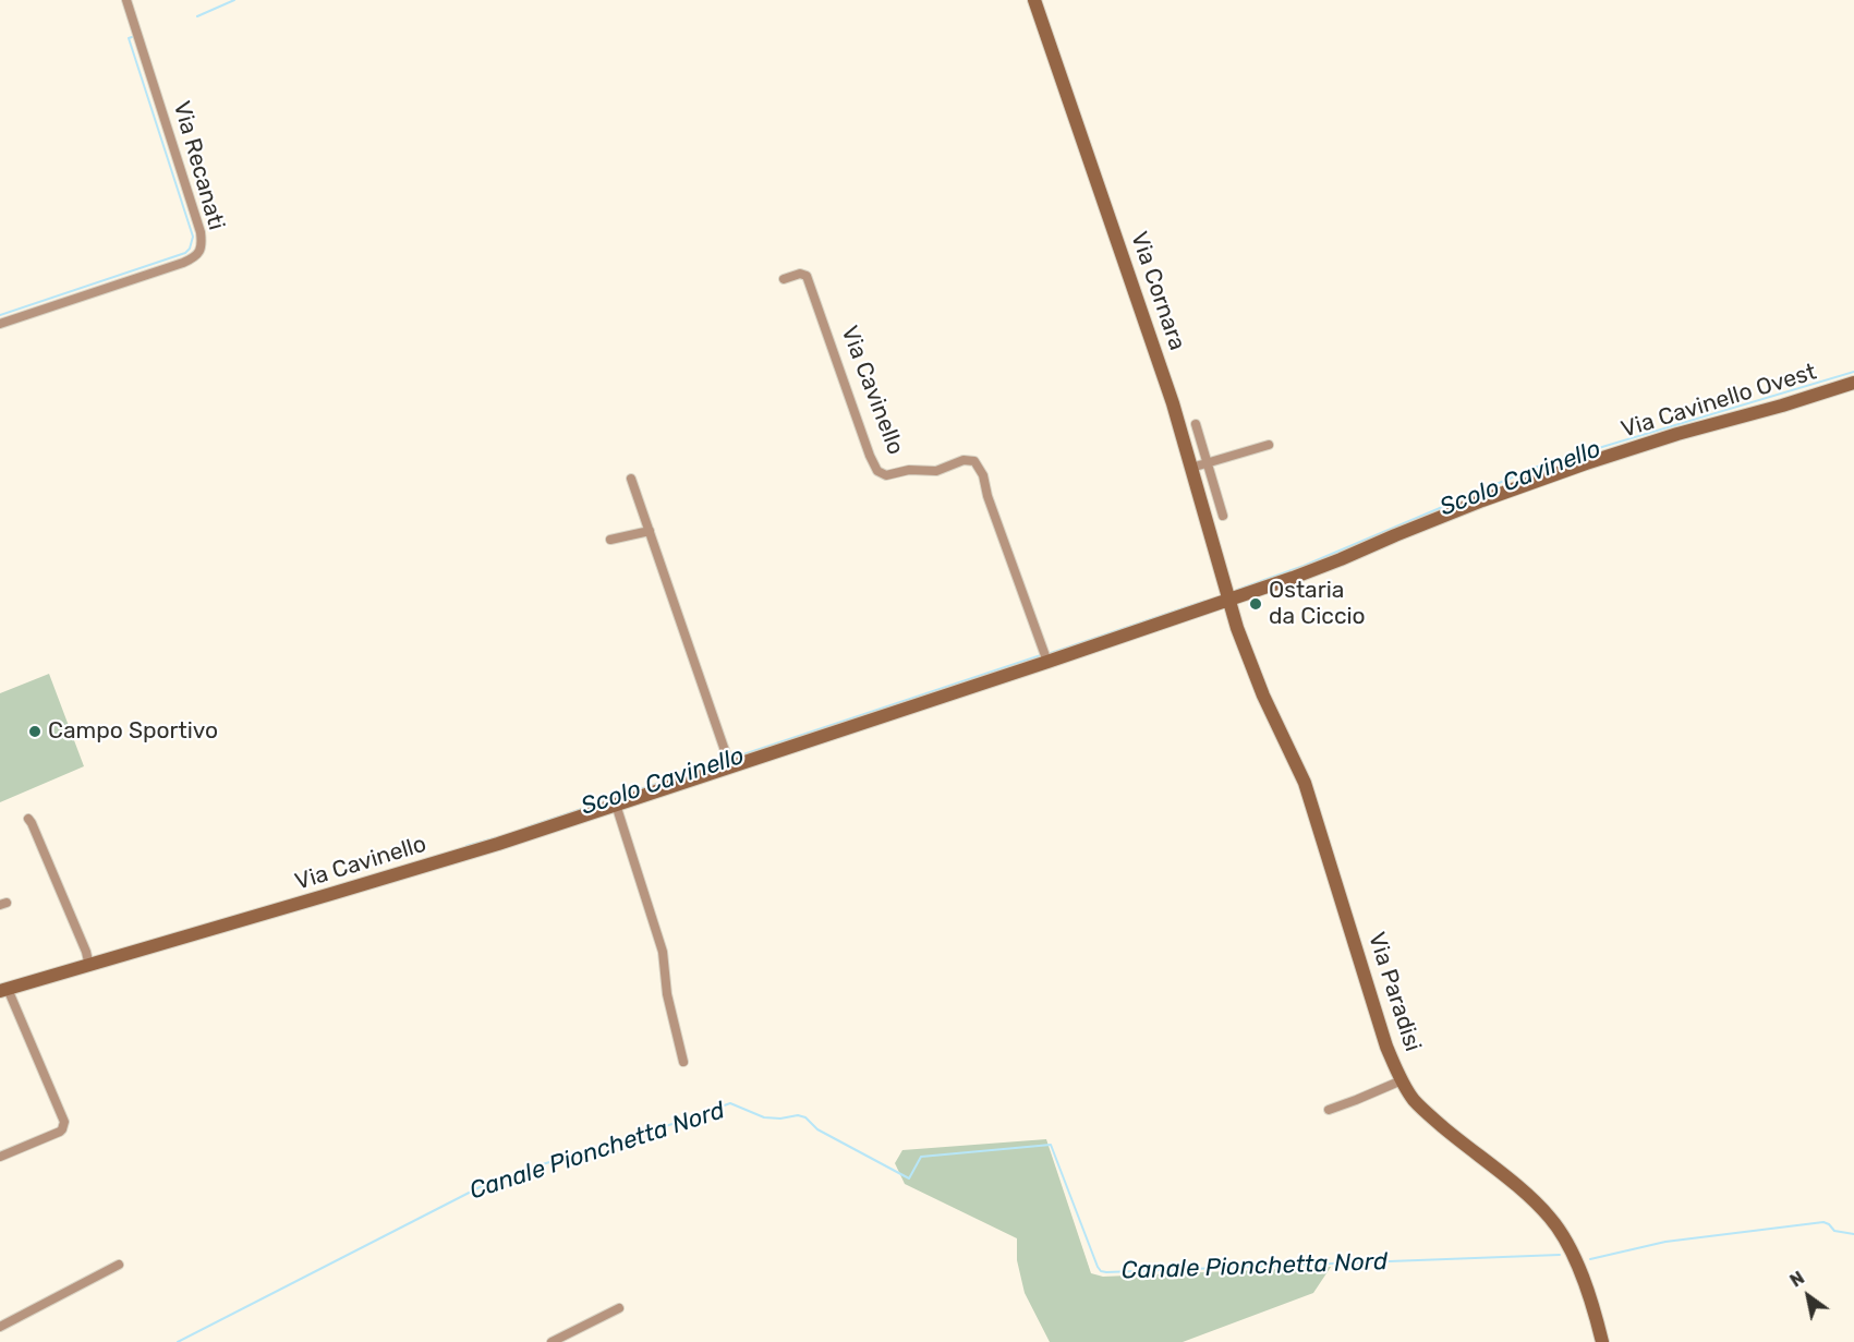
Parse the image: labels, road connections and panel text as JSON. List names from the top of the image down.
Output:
{
  "streets": {
    "street": [
      "Via Recanati",
      "Via Cornara",
      "Via Cavinello",
      "Via Cavinello Ovest",
      "Via Paradisi"
    ]
  },
  "crossings": [
    ["Via Cornara", "Via Cavinello"],
    ["Via Cornara", "Via Cavinello Ovest"],
    ["Via Cornara", "Via Paradisi"],
    ["Via Cavinello", "Via Cavinello Ovest"],
    ["Via Cavinello", "Via Paradisi"],
    ["Via Cavinello Ovest", "Via Paradisi"]
  ],
  "water": ["Scolo Cavinello", "Canale Pionchetta Nord"],
  "places": ["Ostaria da Ciccio", "Campo Sportivo"],
  "north": "top left"
}
